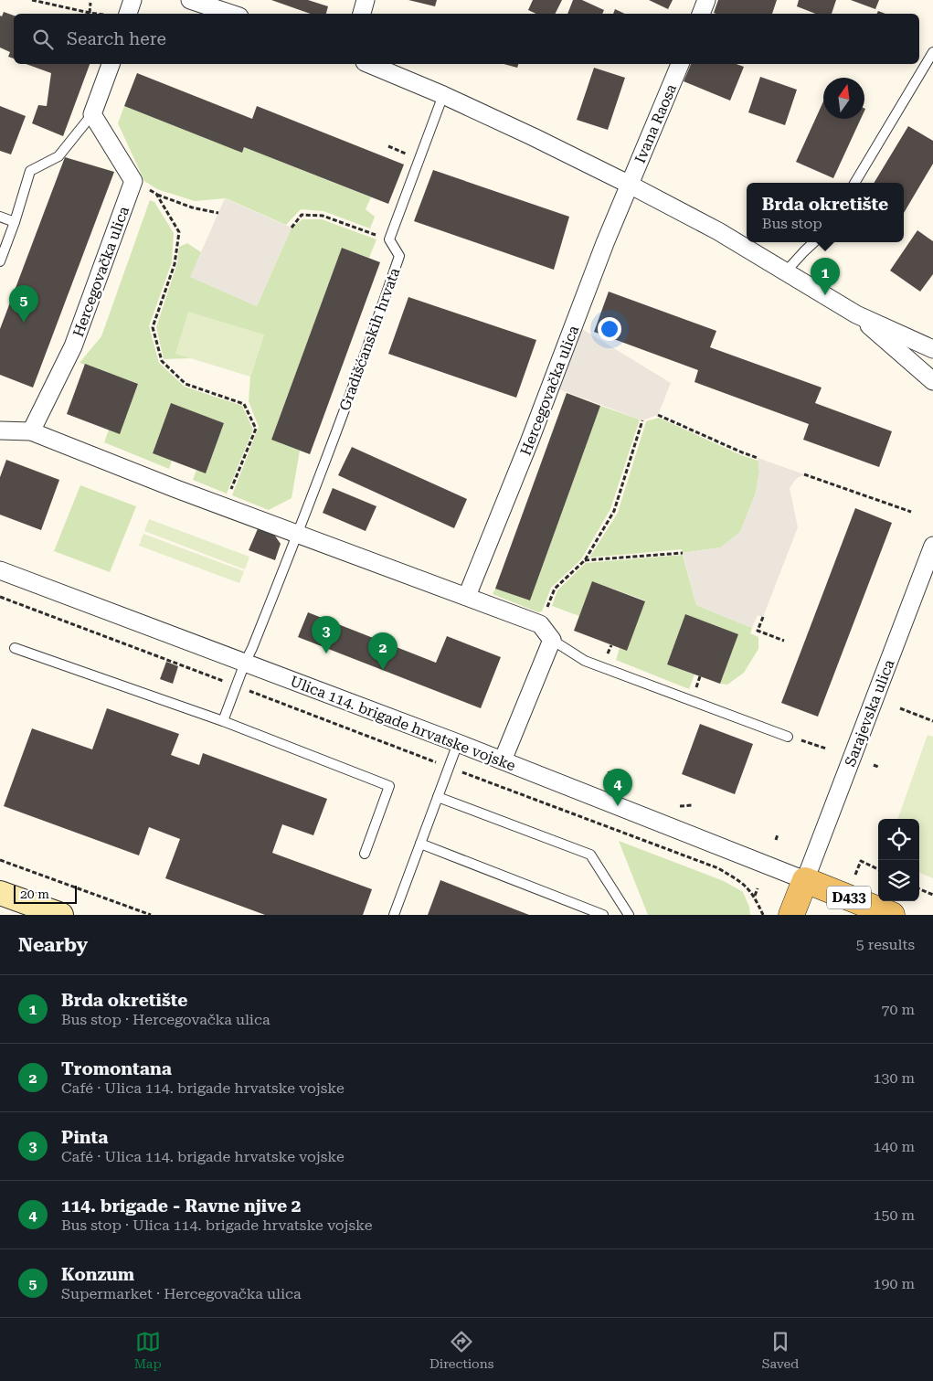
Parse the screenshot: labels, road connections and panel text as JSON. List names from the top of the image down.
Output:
{
  "streets": {
    "main road": ["D433"],
    "street": [
      "Ivana Raosa",
      "Hercegovačka ulica",
      "Sarajevska ulica",
      "Ulica 114. brigade hrvatske vojske"
    ],
    "lane": ["Gradišćanskih hrvata"]
  },
  "crossings": [
    ["Ivana Raosa", "Hercegovačka ulica"],
    ["Gradišćanskih hrvata", "Ulica 114. brigade hrvatske vojske"],
    ["Sarajevska ulica", "Ulica 114. brigade hrvatske vojske"],
    ["Sarajevska ulica", "D433"],
    ["Ulica 114. brigade hrvatske vojske", "D433"]
  ],
  "scale_bar": "20 m",
  "north": "top",
  "page": {
    "search": "Search here",
    "popup": ["Brda okretište", "Bus stop"],
    "pins": [
      "1",
      "5",
      "3",
      "2",
      "4"
    ],
    "scale": "20 m",
    "heading": ["Nearby", "5 results"],
    "list": [
      {
        "mark": "1",
        "name": "Brda okretište",
        "note": "Bus stop · Hercegovačka ulica",
        "value": "70 m"
      },
      {
        "mark": "2",
        "name": "Tromontana",
        "note": "Café · Ulica 114. brigade hrvatske vojske",
        "value": "130 m"
      },
      {
        "mark": "3",
        "name": "Pinta",
        "note": "Café · Ulica 114. brigade hrvatske vojske",
        "value": "140 m"
      },
      {
        "mark": "4",
        "name": "114. brigade - Ravne njive 2",
        "note": "Bus stop · Ulica 114. brigade hrvatske vojske",
        "value": "150 m"
      },
      {
        "mark": "5",
        "name": "Konzum",
        "note": "Supermarket · Hercegovačka ulica",
        "value": "190 m"
      }
    ],
    "nav": ["Map", "Directions", "Saved"]
  }
}
